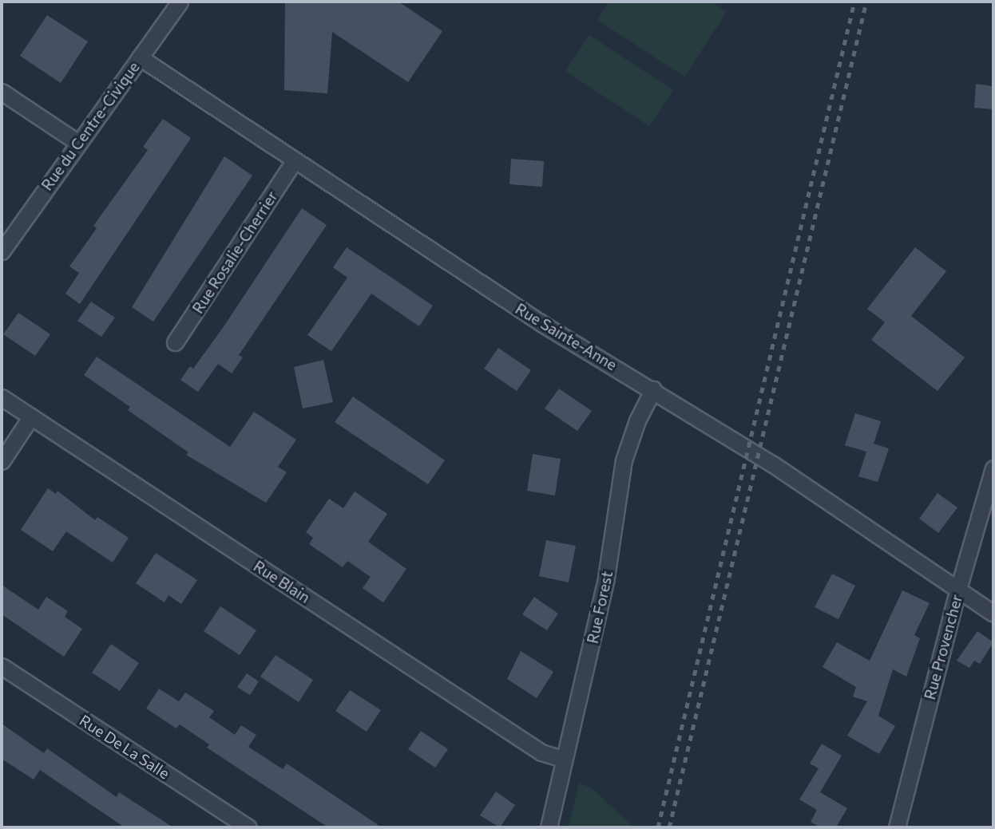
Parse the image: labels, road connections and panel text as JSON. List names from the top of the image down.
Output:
{
  "streets": {
    "street": [
      "Rue du Centre-Civique",
      "Rue Rosalie-Cherrier",
      "Rue Sainte-Anne",
      "Rue Blain",
      "Rue Forest",
      "Rue Provencher",
      "Rue De La Salle"
    ]
  },
  "crossings": [
    ["Rue du Centre-Civique", "Rue Sainte-Anne"],
    ["Rue Rosalie-Cherrier", "Rue Sainte-Anne"],
    ["Rue Sainte-Anne", "Rue Forest"],
    ["Rue Sainte-Anne", "Rue Provencher"],
    ["Rue Blain", "Rue Forest"]
  ]
}
